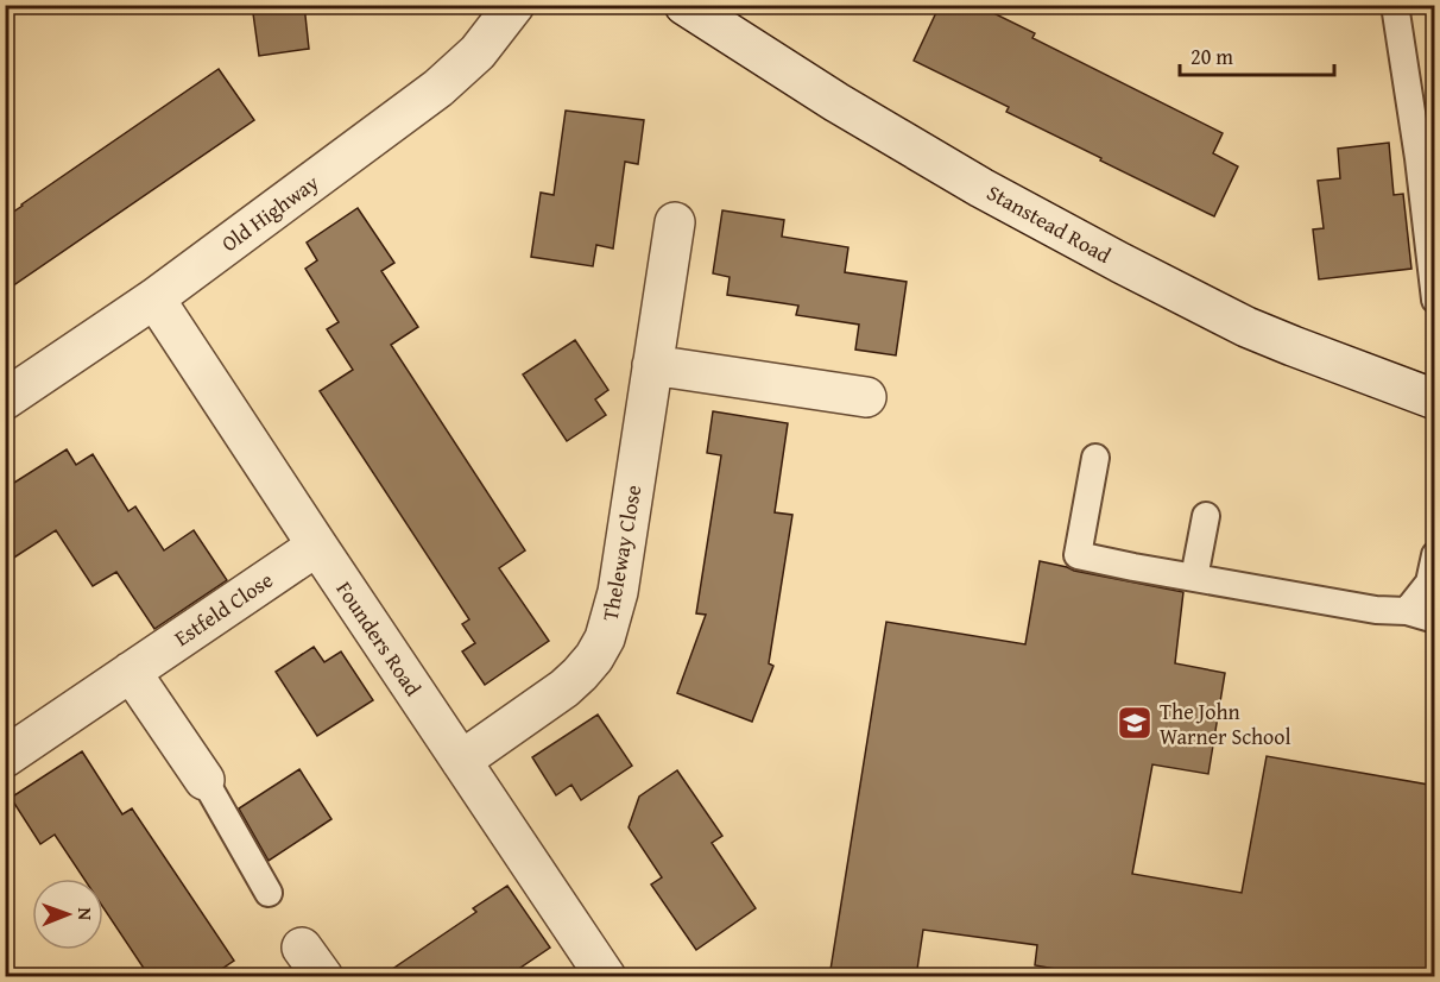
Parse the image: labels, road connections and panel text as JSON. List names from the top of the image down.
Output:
{
  "streets": {
    "street": [
      "Old Highway",
      "Stanstead Road",
      "Theleway Close",
      "Estfeld Close",
      "Founders Road"
    ]
  },
  "crossings": [
    ["Old Highway", "Founders Road"],
    ["Theleway Close", "Founders Road"],
    ["Estfeld Close", "Founders Road"]
  ],
  "places": {
    "school or university": ["The John Warner School"]
  },
  "scale_bar": "20 m",
  "north": "right"
}
